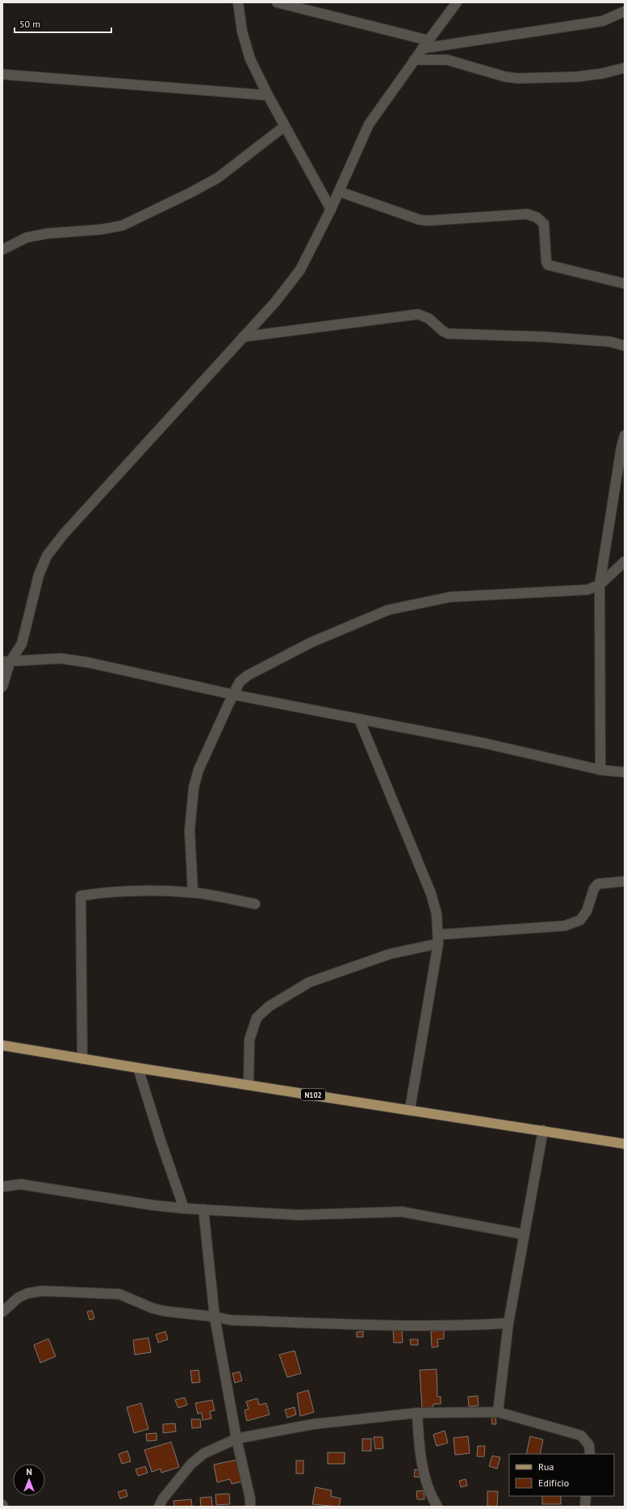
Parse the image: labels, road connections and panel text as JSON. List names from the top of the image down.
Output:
{
  "streets": {
    "main road": ["N102"]
  },
  "legend": ["Rua", "Edifício"],
  "scale_bar": "50 m",
  "north": "top"
}
